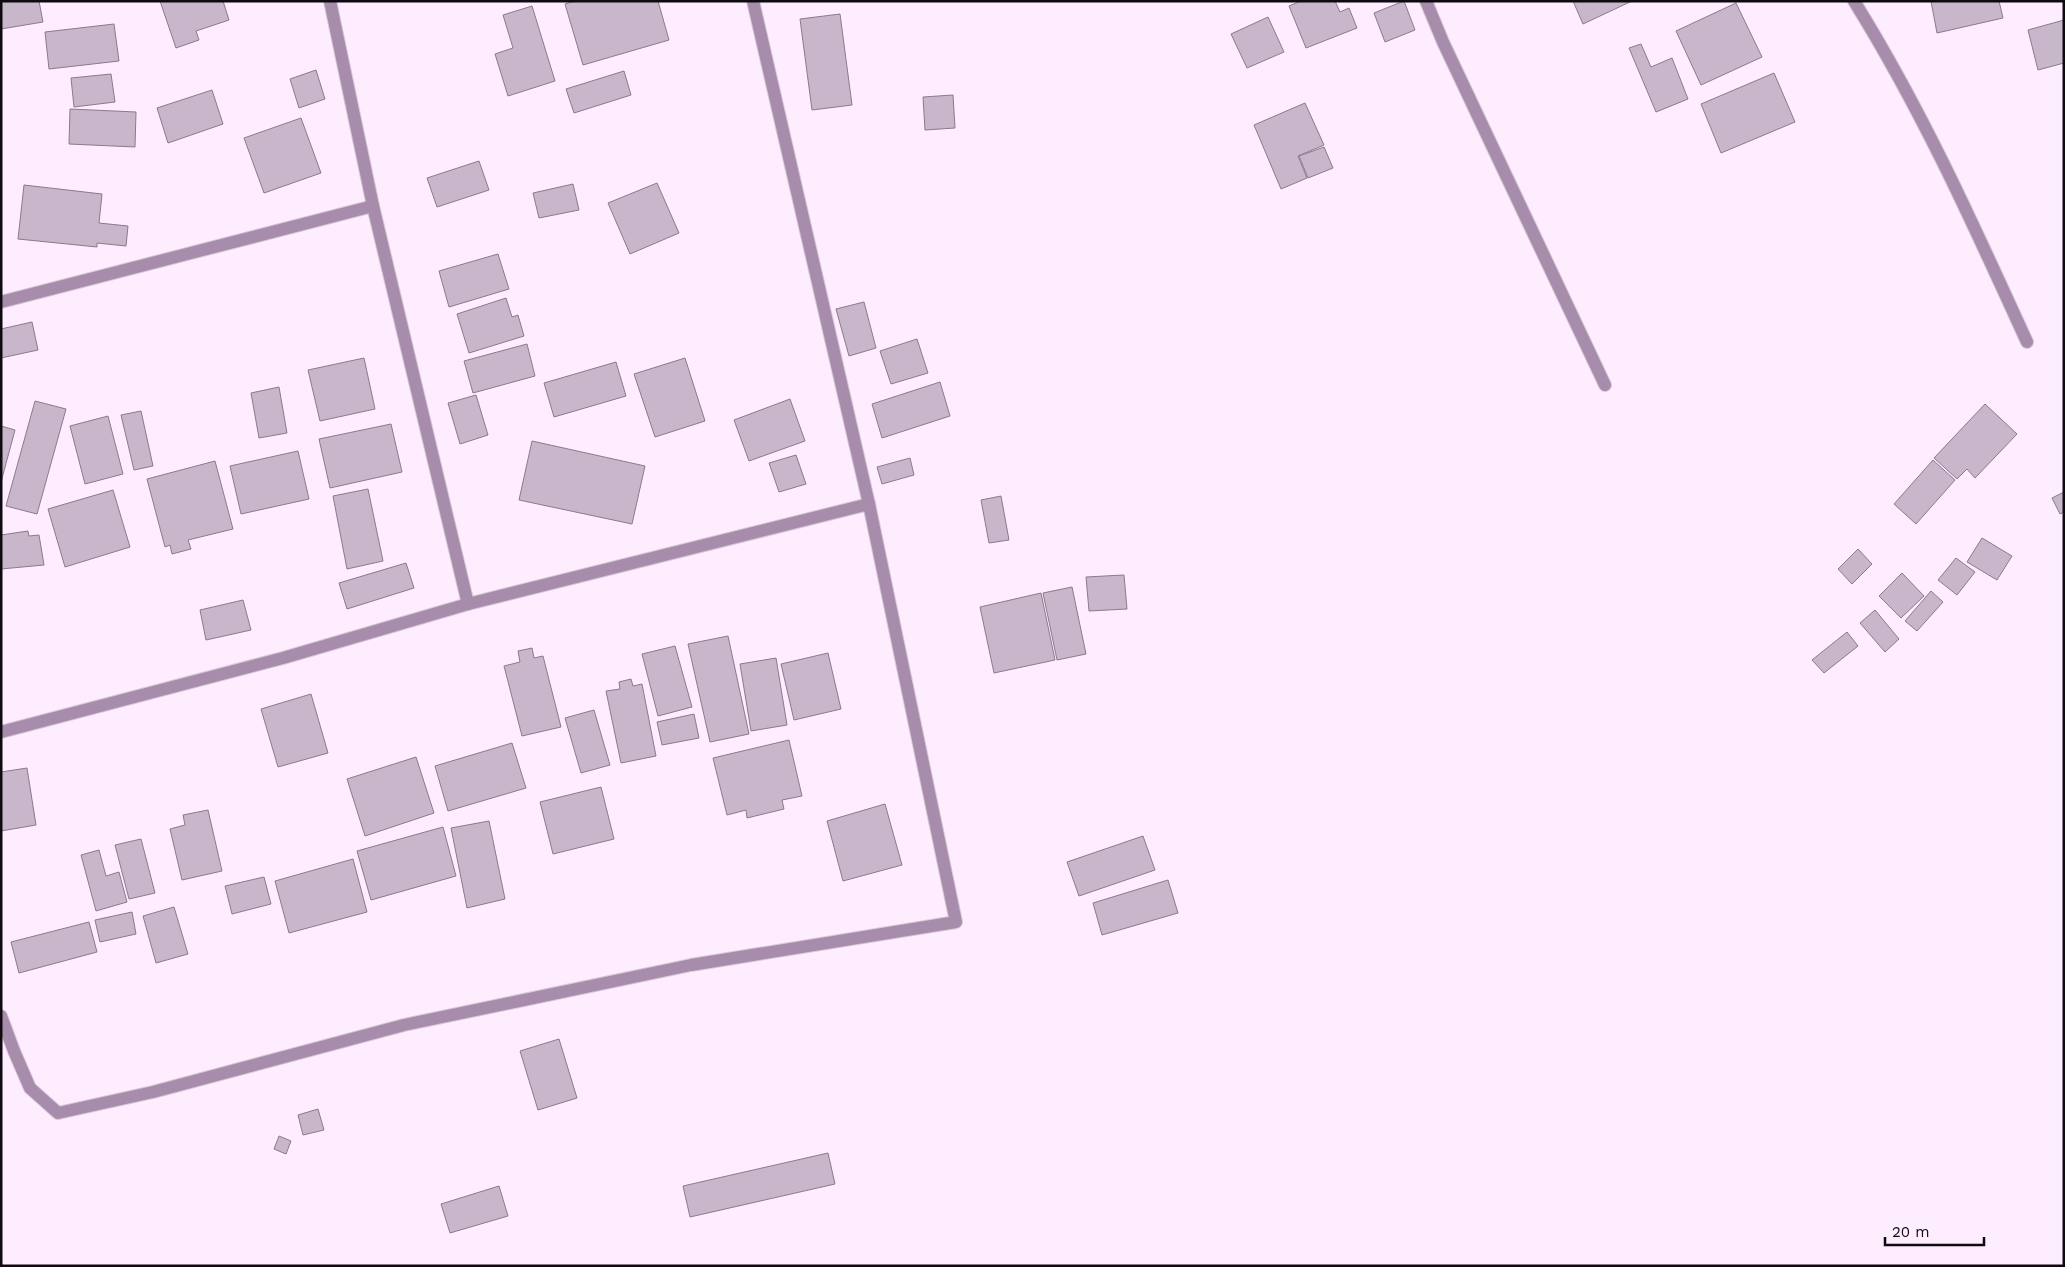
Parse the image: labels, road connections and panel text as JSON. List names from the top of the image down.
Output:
{
  "scale_bar": "20 m"
}
